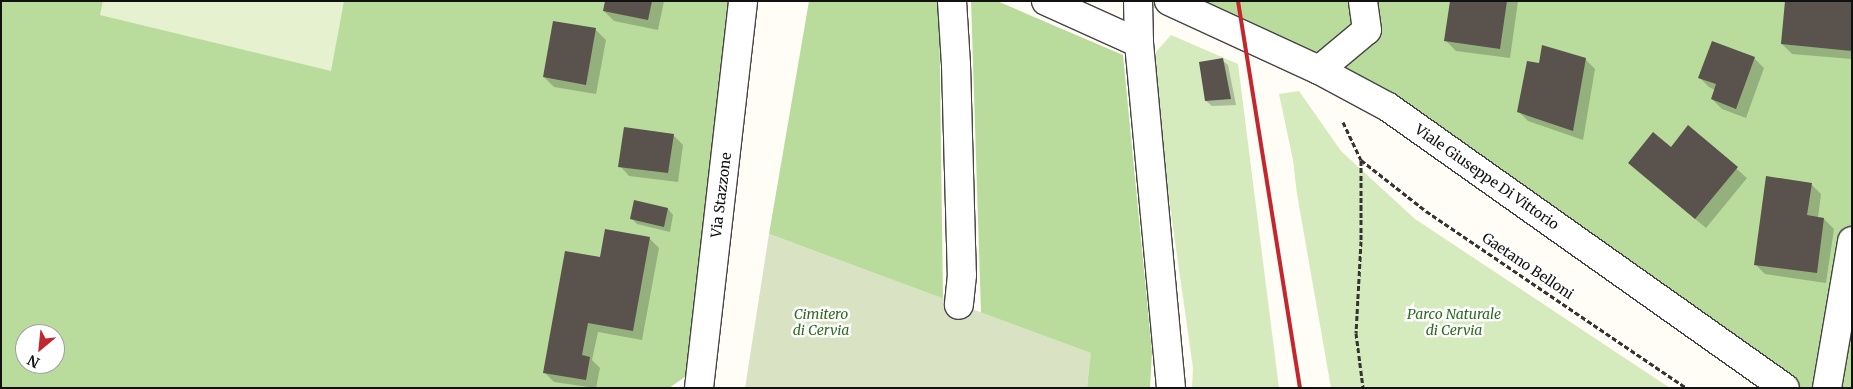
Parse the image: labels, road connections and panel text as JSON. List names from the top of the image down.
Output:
{
  "streets": {
    "street": ["Viale Giuseppe Di Vittorio", "Via Stazzone"],
    "path": ["Gaetano Belloni"]
  },
  "crossings": [
    ["Viale Giuseppe Di Vittorio", "Gaetano Belloni"]
  ],
  "parks": ["Cimitero di Cervia", "Parco Naturale di Cervia"],
  "north": "bottom left"
}
